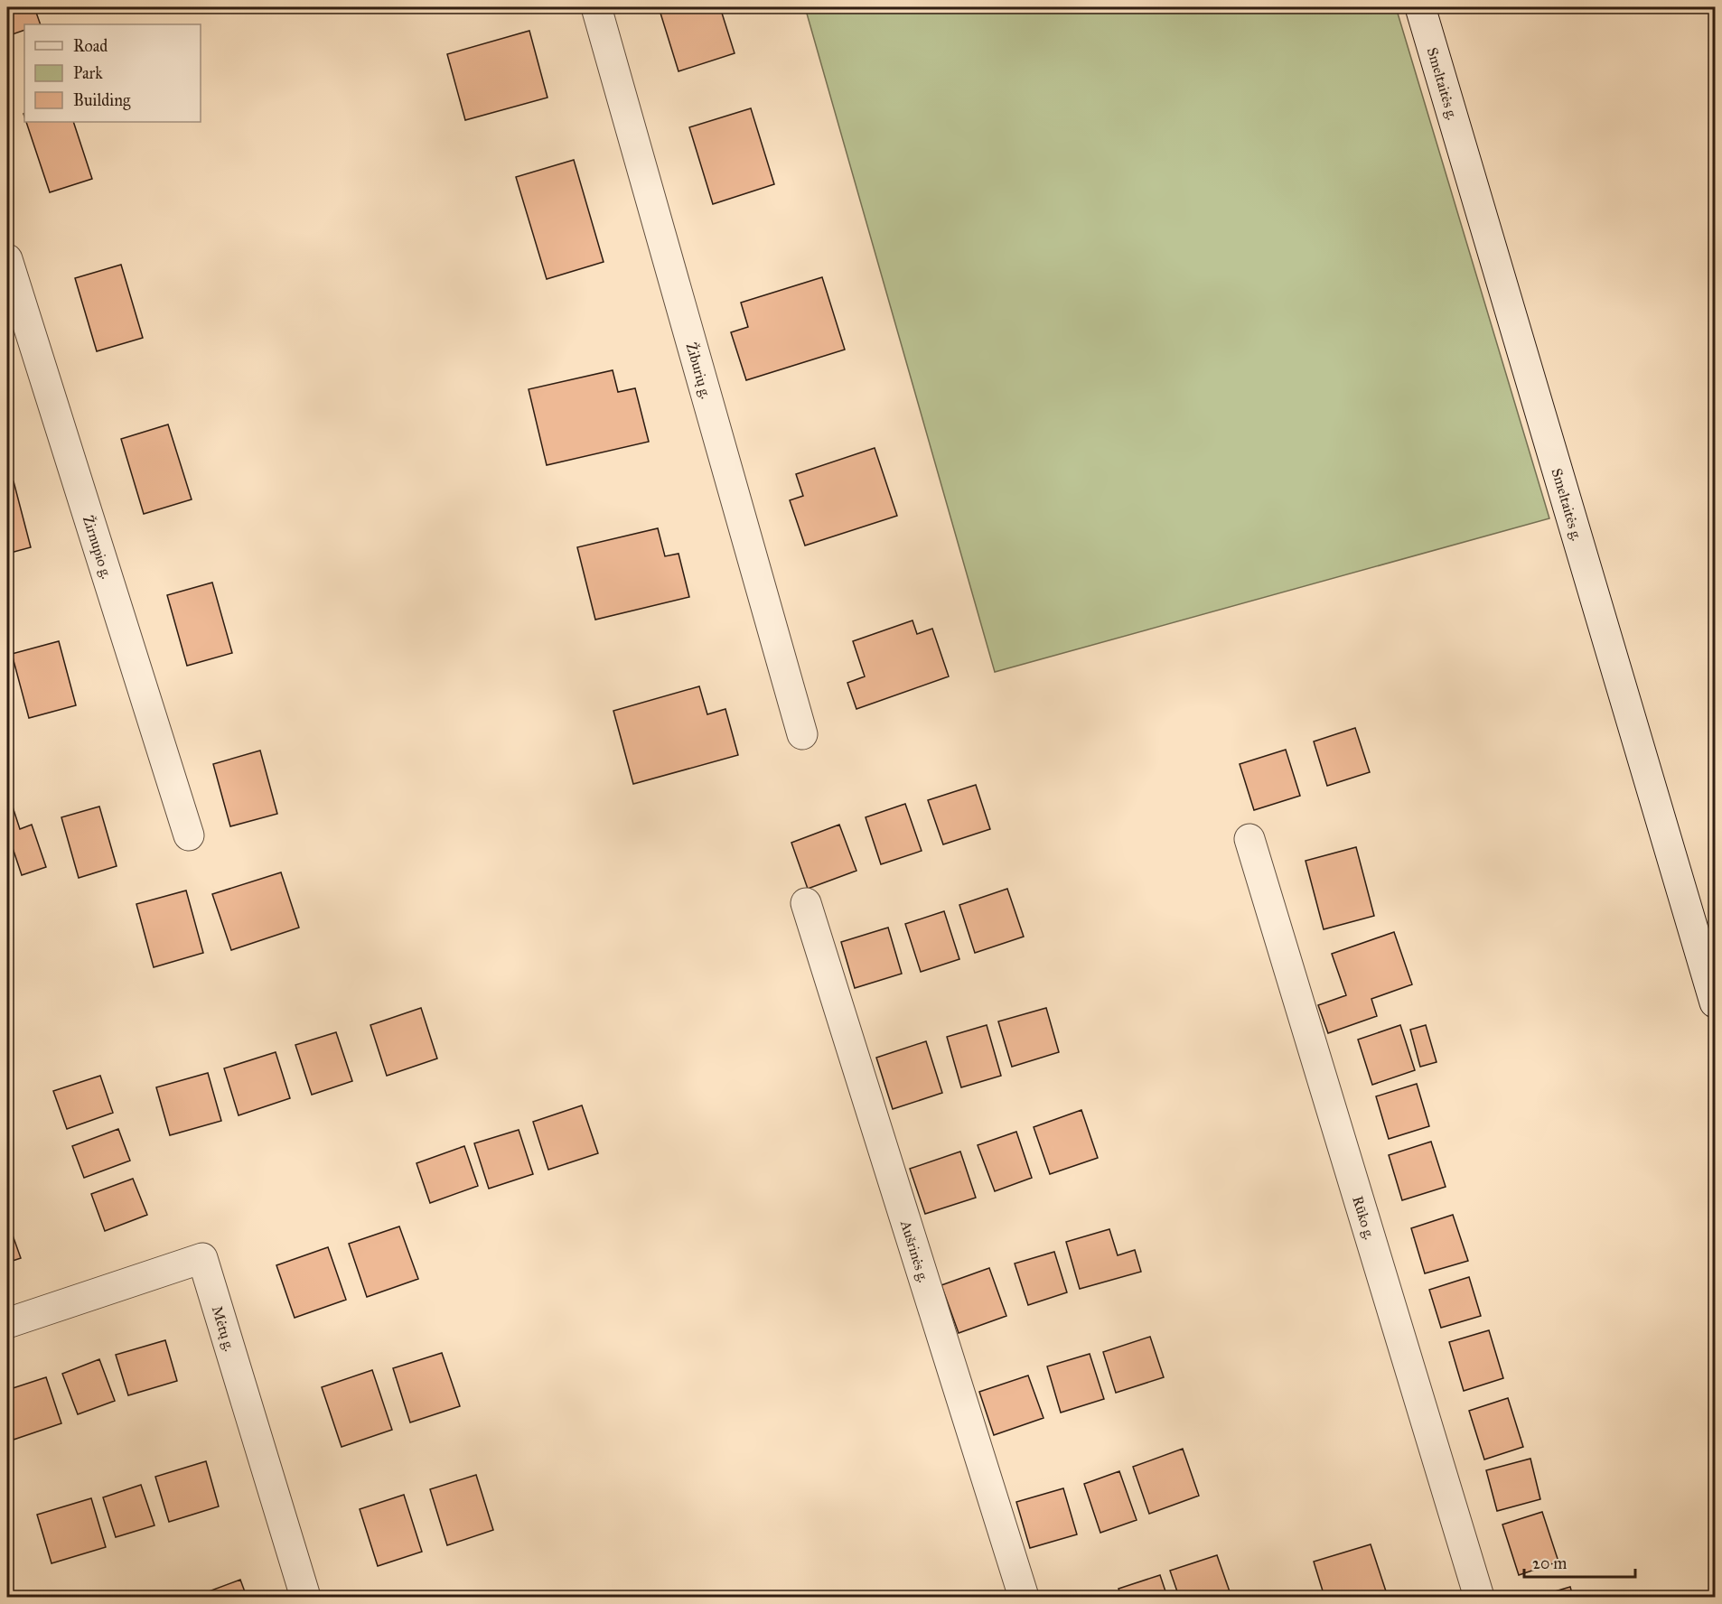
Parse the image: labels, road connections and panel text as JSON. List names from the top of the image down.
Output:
{
  "streets": {
    "street": [
      "Smeltaitės g.",
      "Žiburių g.",
      "Žirnupio g.",
      "Rūko g.",
      "Aušrinės g.",
      "Mėtų g."
    ]
  },
  "legend": ["Road", "Park", "Building"],
  "scale_bar": "20 m"
}
